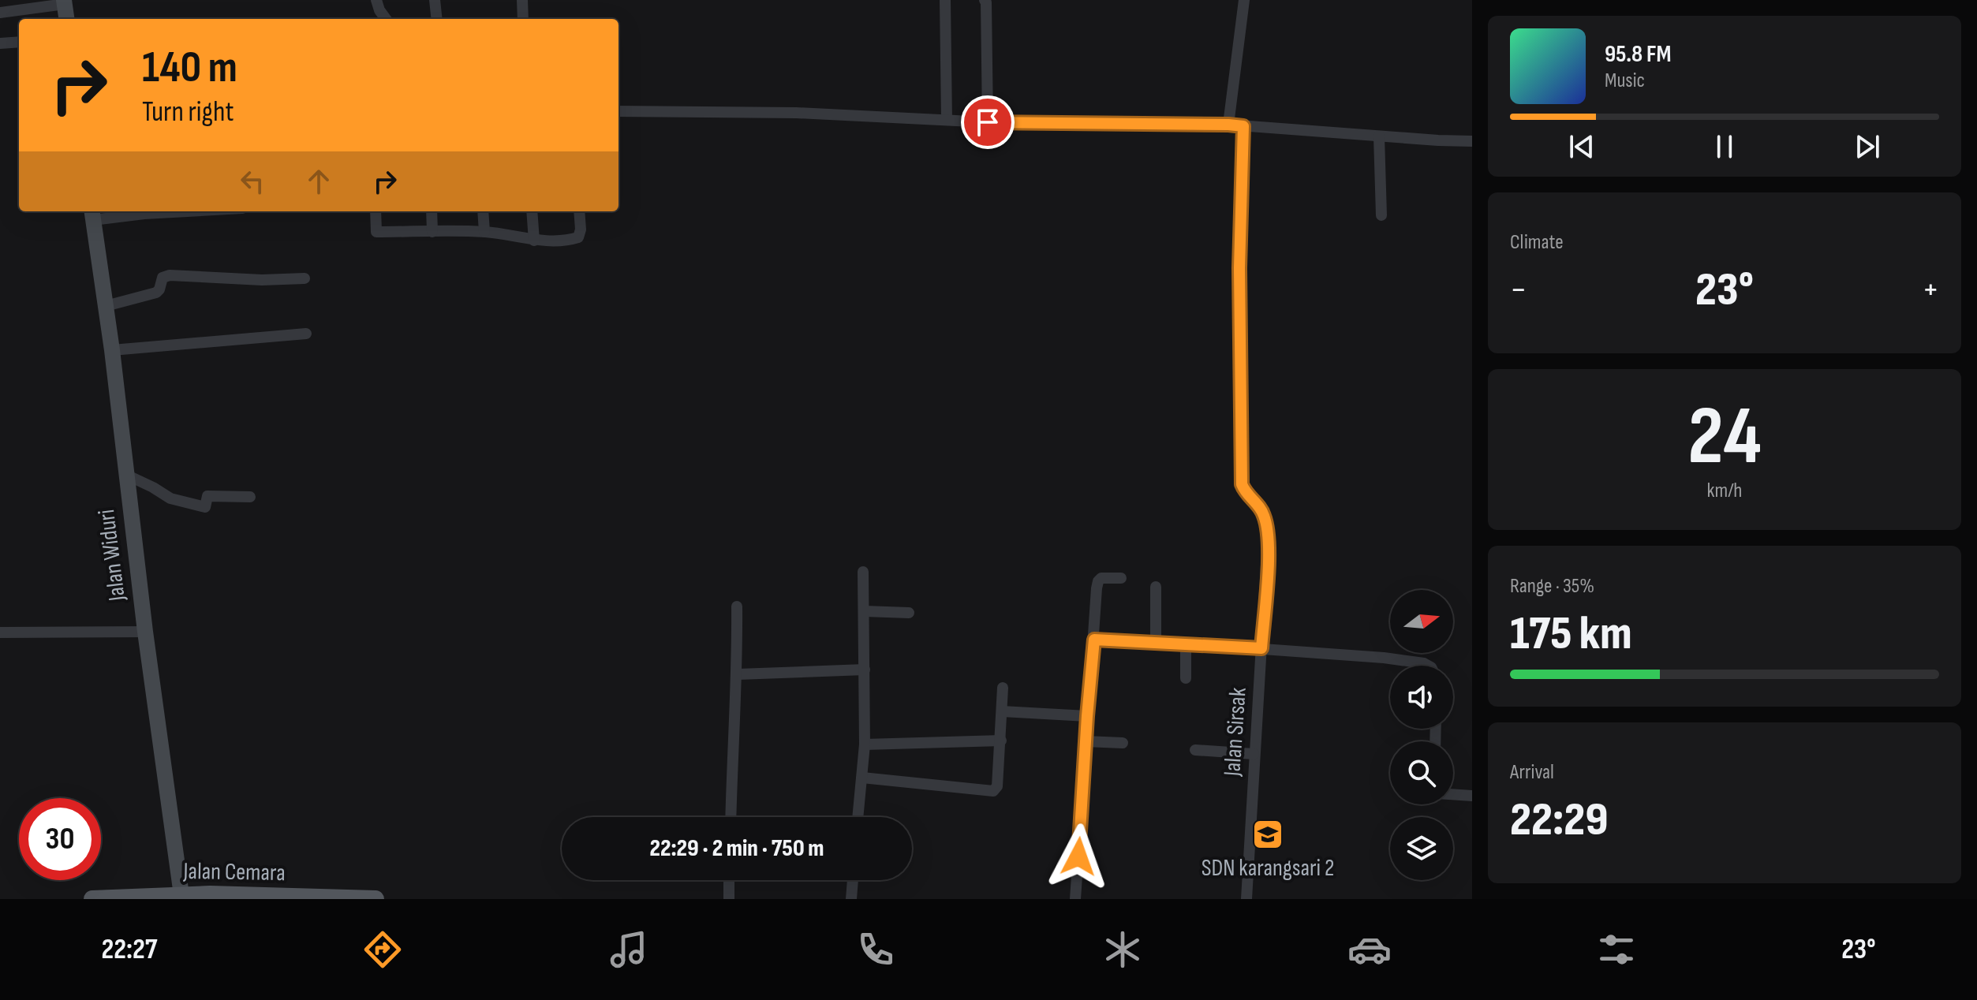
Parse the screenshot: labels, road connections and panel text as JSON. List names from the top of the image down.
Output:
{
  "streets": {
    "main road": ["Jalan Widuri", "Jalan Cemara"],
    "street": ["Jalan Sirsak"]
  },
  "crossings": [
    ["Jalan Widuri", "Jalan Cemara"]
  ],
  "places": {
    "school or university": ["SDN karangsari 2"]
  },
  "north": "right",
  "page": {
    "turn": ["140 m", "Turn right"],
    "song": ["95.8 FM", "Music"],
    "tile": [
      "Climate",
      ["24", "km/h"],
      ["Range · 35%", "175 km"],
      ["Arrival", "22:29"]
    ],
    "heat": ["−", "23°", "+"],
    "limit": "30",
    "trip": "22:29 · 2 min · 750 m",
    "tabs": ["22:27", "23°"]
  }
}
